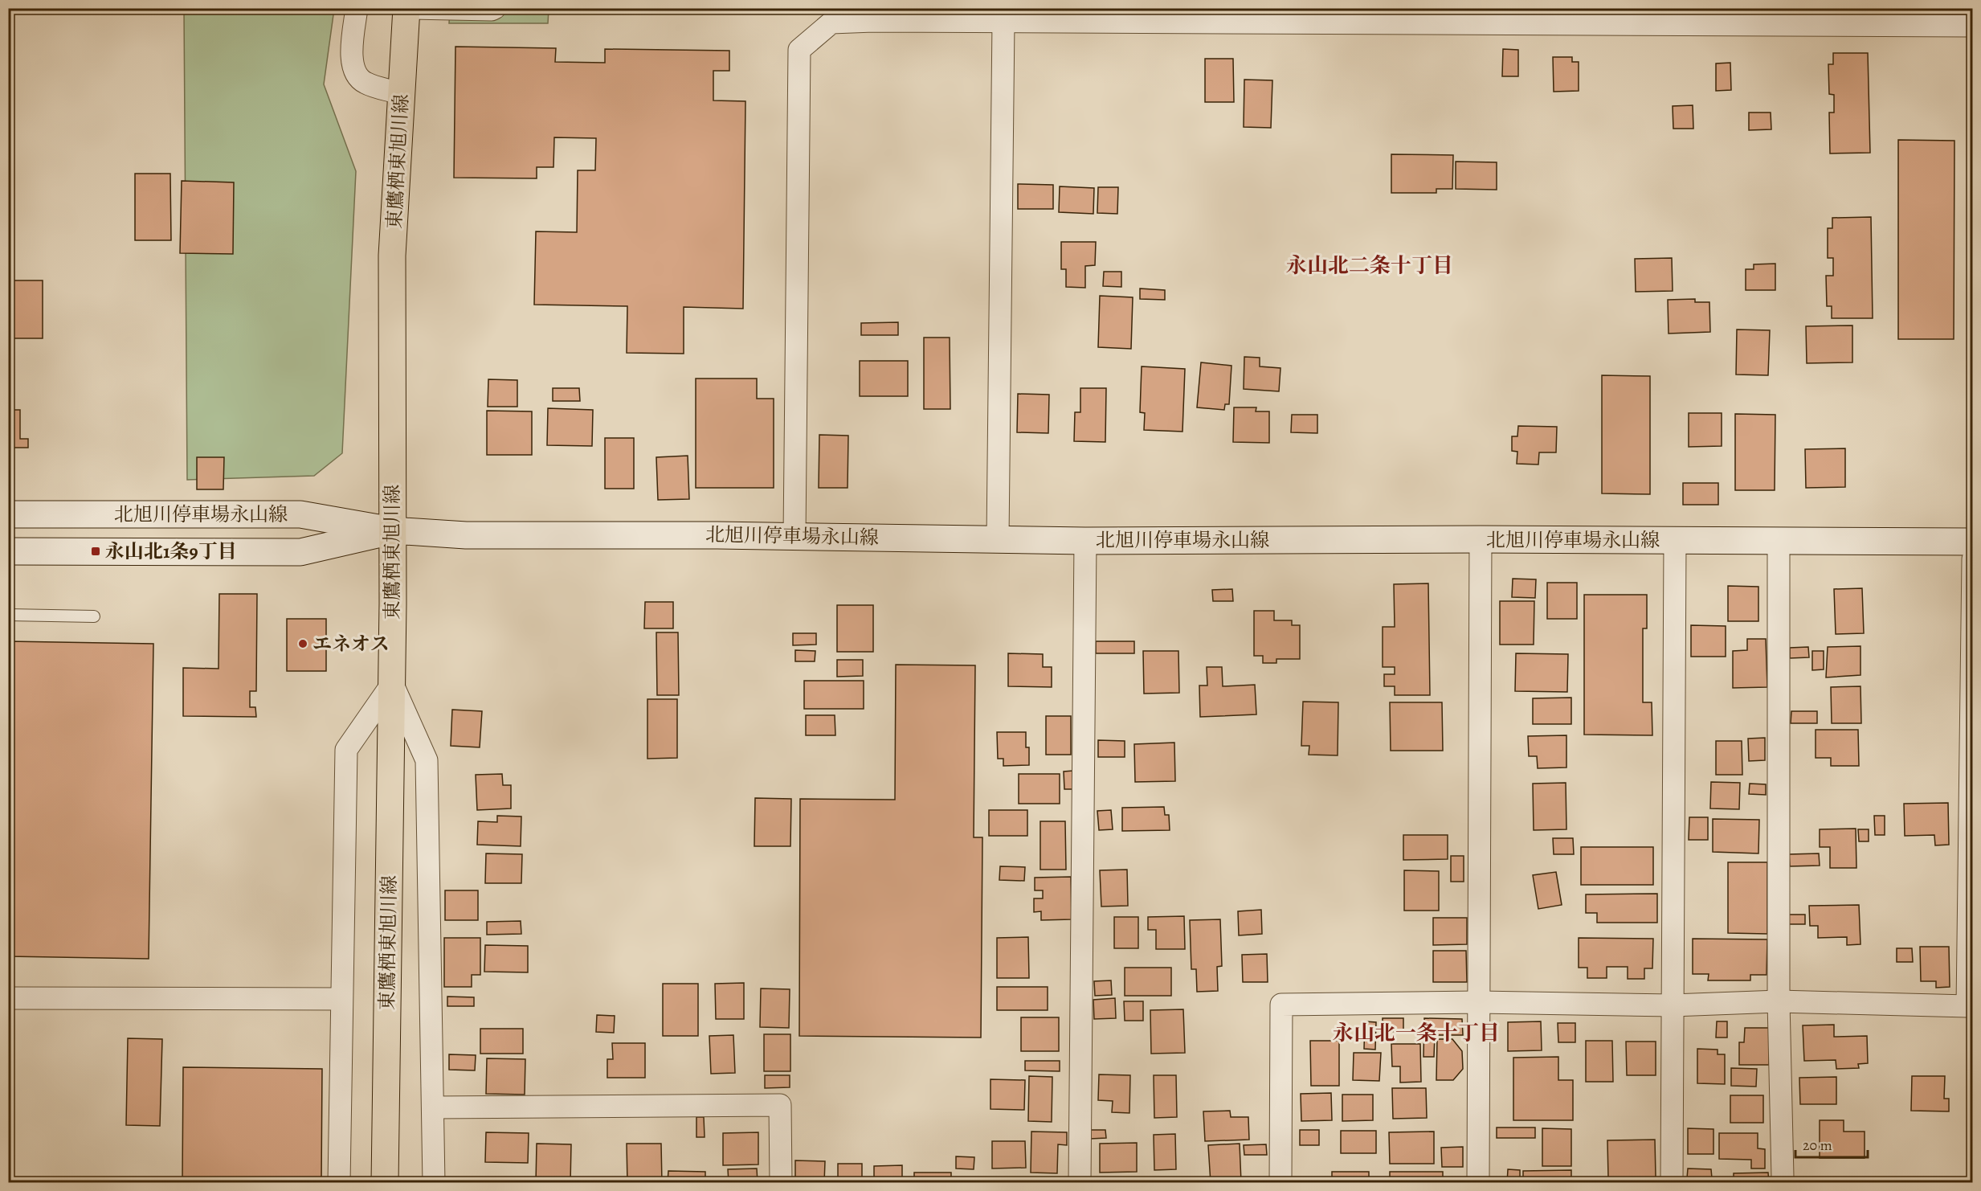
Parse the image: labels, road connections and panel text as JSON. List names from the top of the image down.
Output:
{
  "streets": {
    "main road": ["東鷹栖東旭川線", "北旭川停車場永山線"]
  },
  "crossings": [
    ["東鷹栖東旭川線", "北旭川停車場永山線"]
  ],
  "districts": ["永山北二条十丁目", "永山北一条十丁目"],
  "places": {
    "transit": ["永山北1条9丁目"],
    "other": ["エネオス"]
  },
  "scale_bar": "20 m"
}
